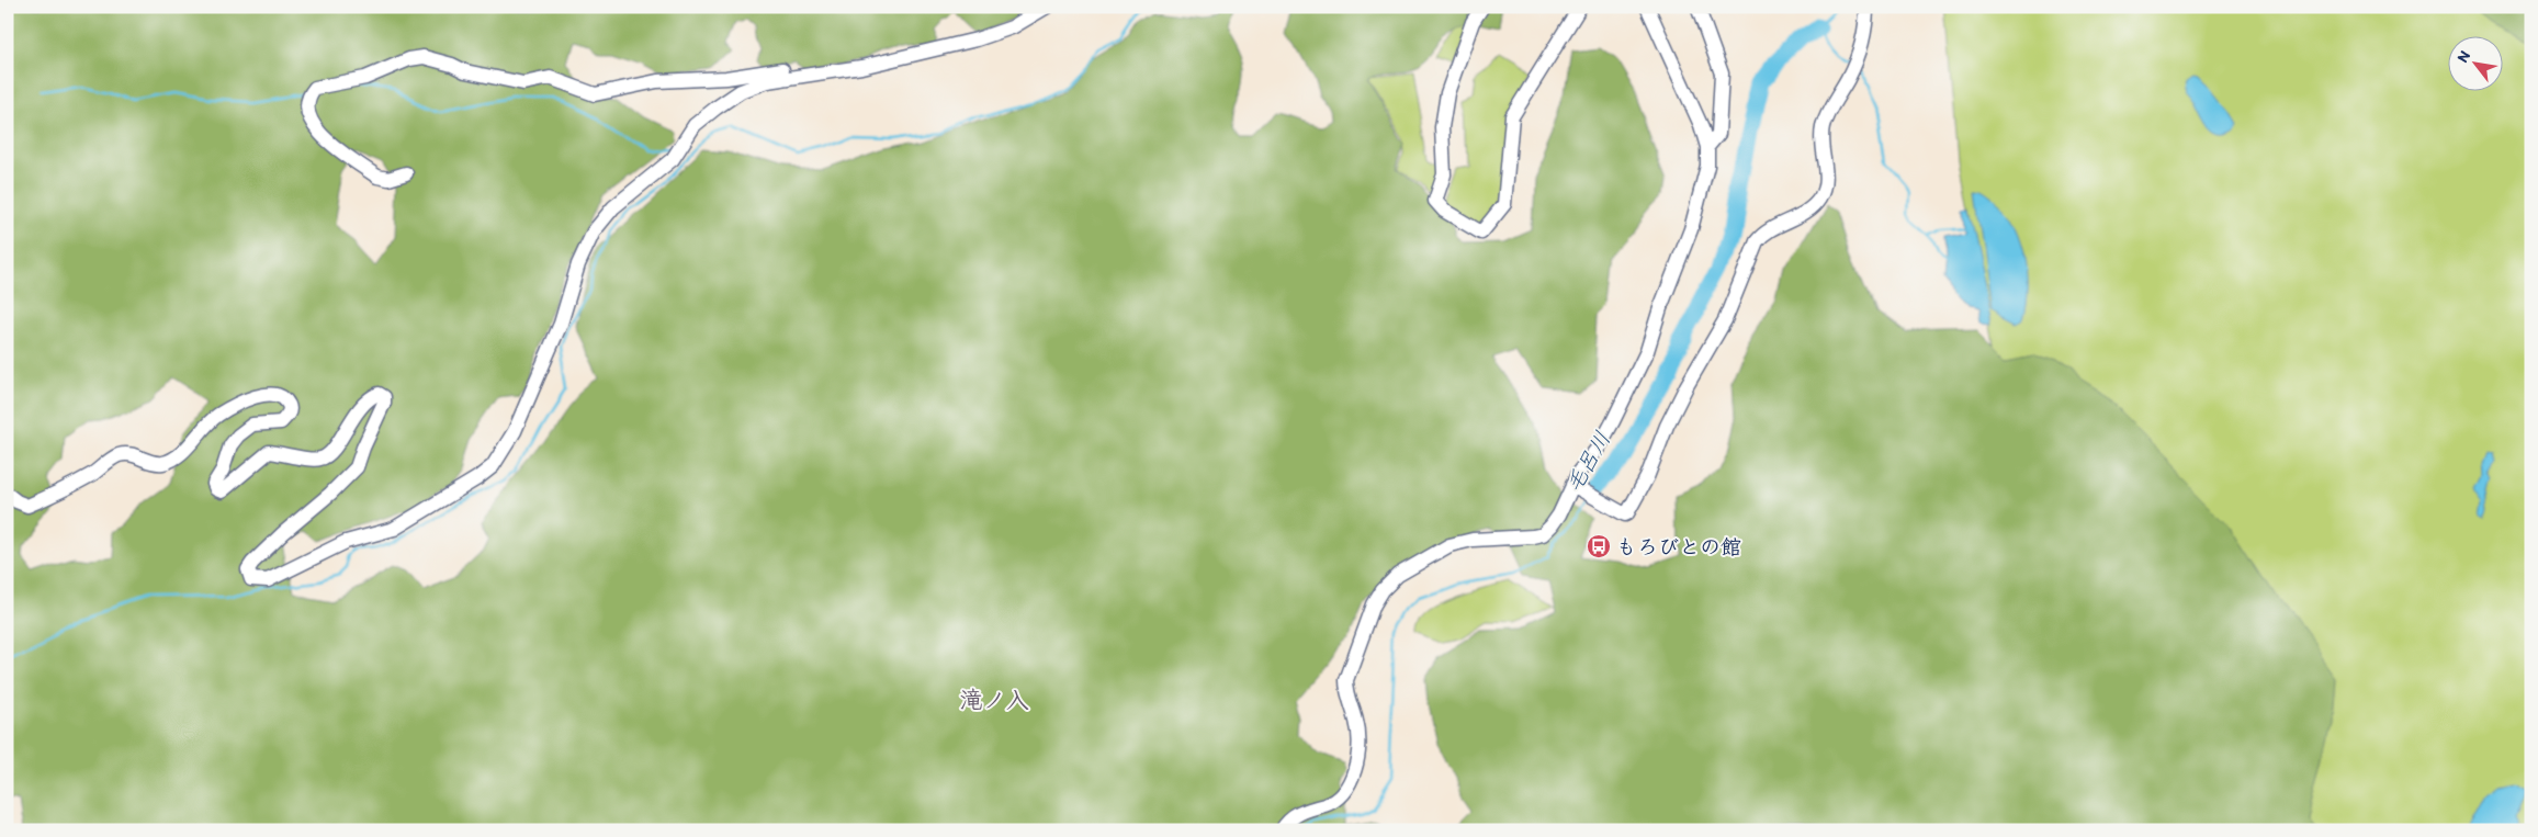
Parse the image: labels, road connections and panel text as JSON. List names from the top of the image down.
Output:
{
  "districts": ["滝ノ入"],
  "water": ["毛呂川"],
  "places": {
    "bus stop": ["もろびとの館"]
  },
  "north": "top left"
}
